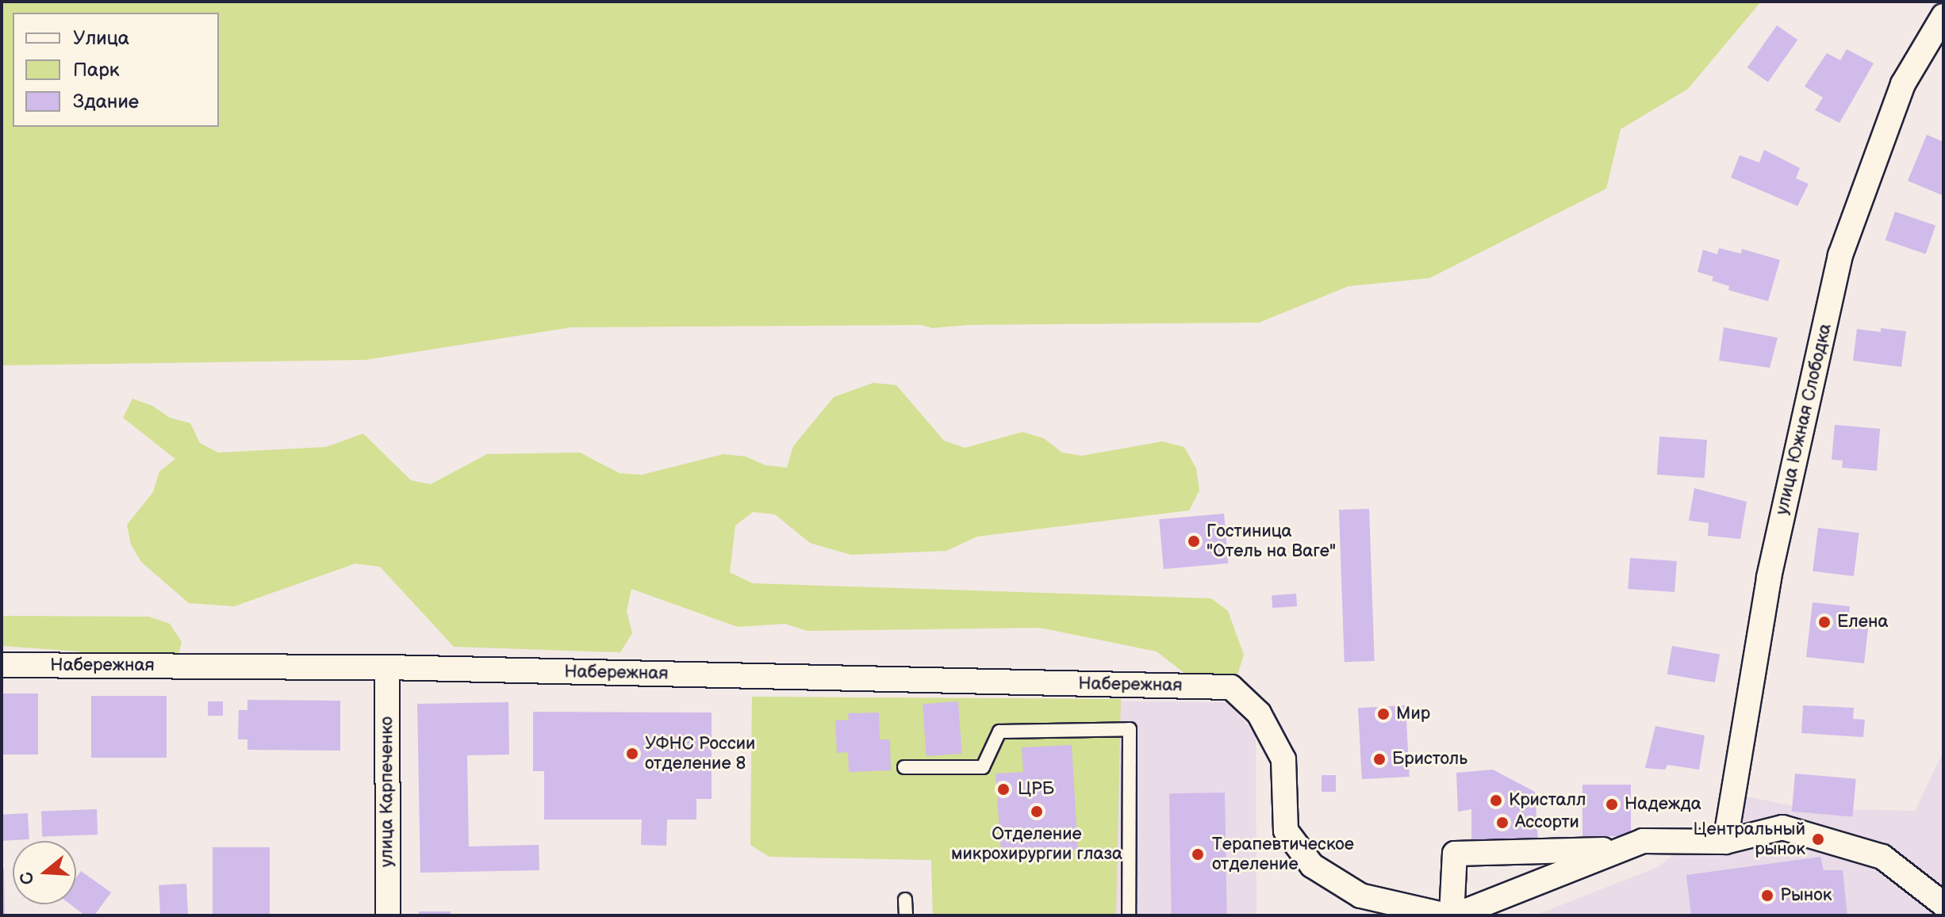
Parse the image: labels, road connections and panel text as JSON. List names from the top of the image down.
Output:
{
  "streets": {
    "street": ["улица Южная Слободка", "Набережная", "улица Карпеченко"]
  },
  "crossings": [
    ["Набережная", "улица Карпеченко"]
  ],
  "places": [
    "Гостиница \"Отель на Ваге\"",
    "Елена",
    "Мир",
    "УФНС России отделение 8",
    "Бристоль",
    "ЦРБ",
    "Кристалл",
    "Надежда",
    "Отделение микрохирургии глаза",
    "Ассорти",
    "Центральный рынок",
    "Терапевтическое отделение",
    "Рынок"
  ],
  "legend": ["Улица", "Парк", "Здание"],
  "north": "left"
}
